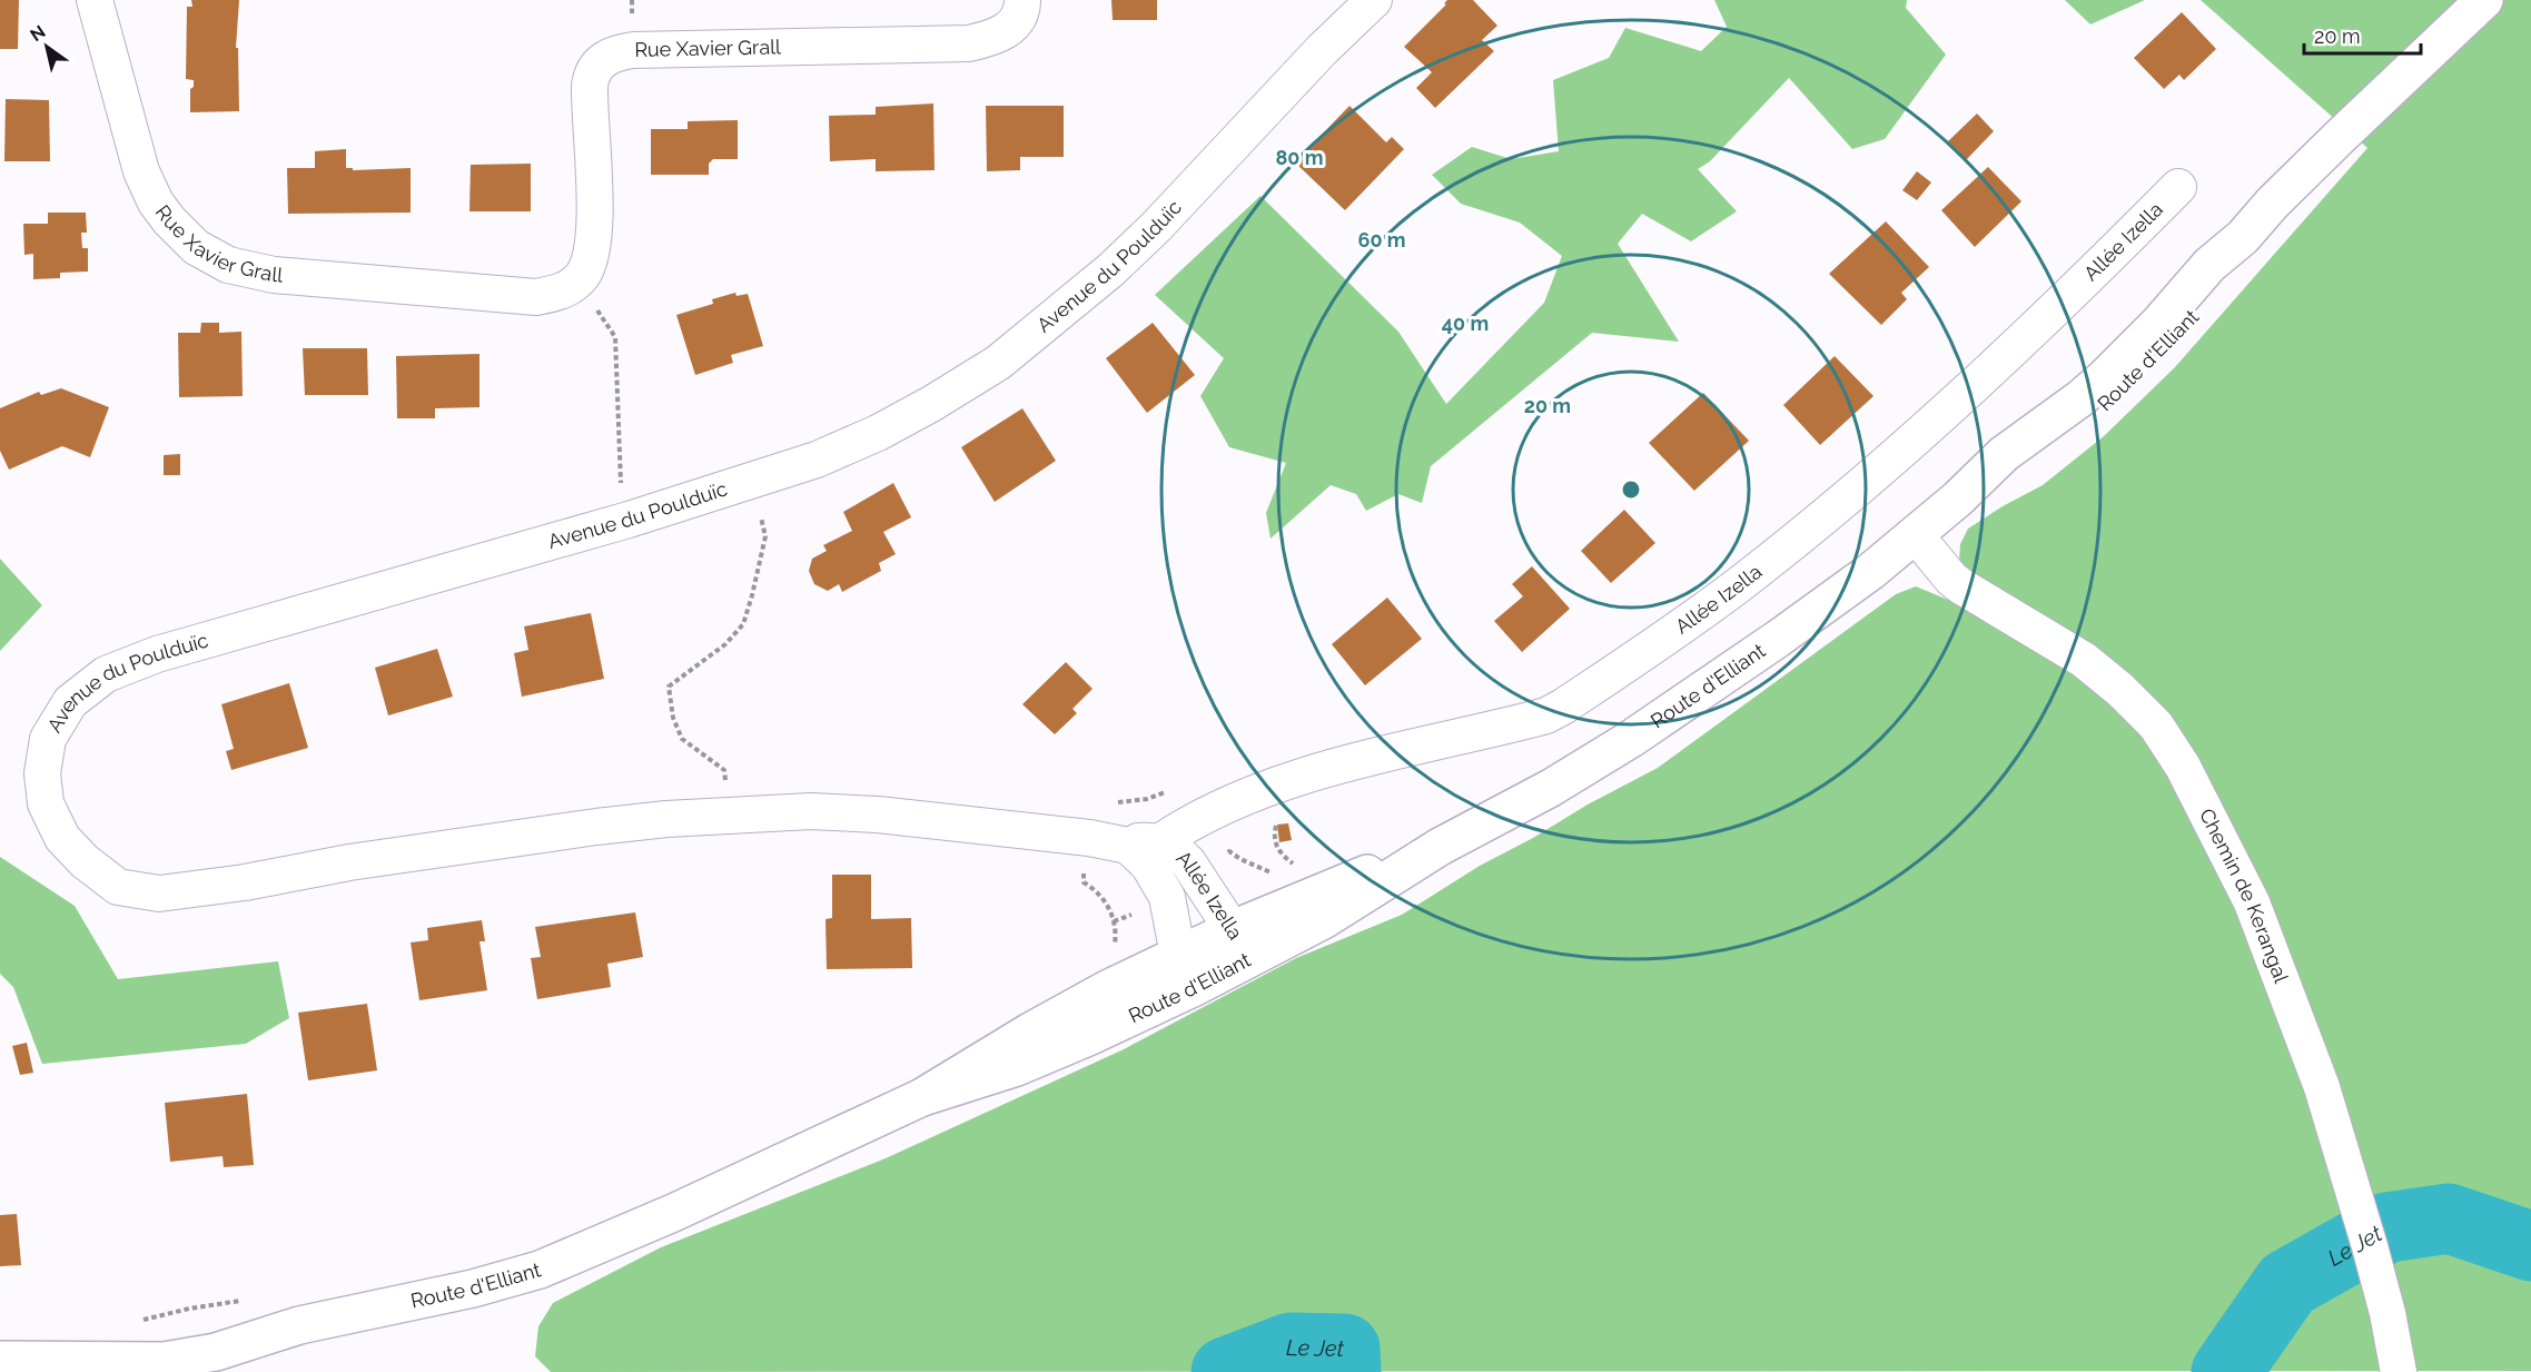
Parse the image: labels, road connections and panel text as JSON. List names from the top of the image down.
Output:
{
  "streets": {
    "street": [
      "Rue Xavier Grall",
      "Allée Izella",
      "Avenue du Poulduïc",
      "Route d'Elliant",
      "Chemin de Kerangal"
    ]
  },
  "crossings": [
    ["Allée Izella", "Avenue du Poulduïc"],
    ["Allée Izella", "Route d'Elliant"],
    ["Route d'Elliant", "Chemin de Kerangal"]
  ],
  "water": ["Le Jet"],
  "scale_bar": "20 m",
  "north": "top left",
  "rings": [
    "80 m",
    "60 m",
    "40 m",
    "20 m"
  ]
}
